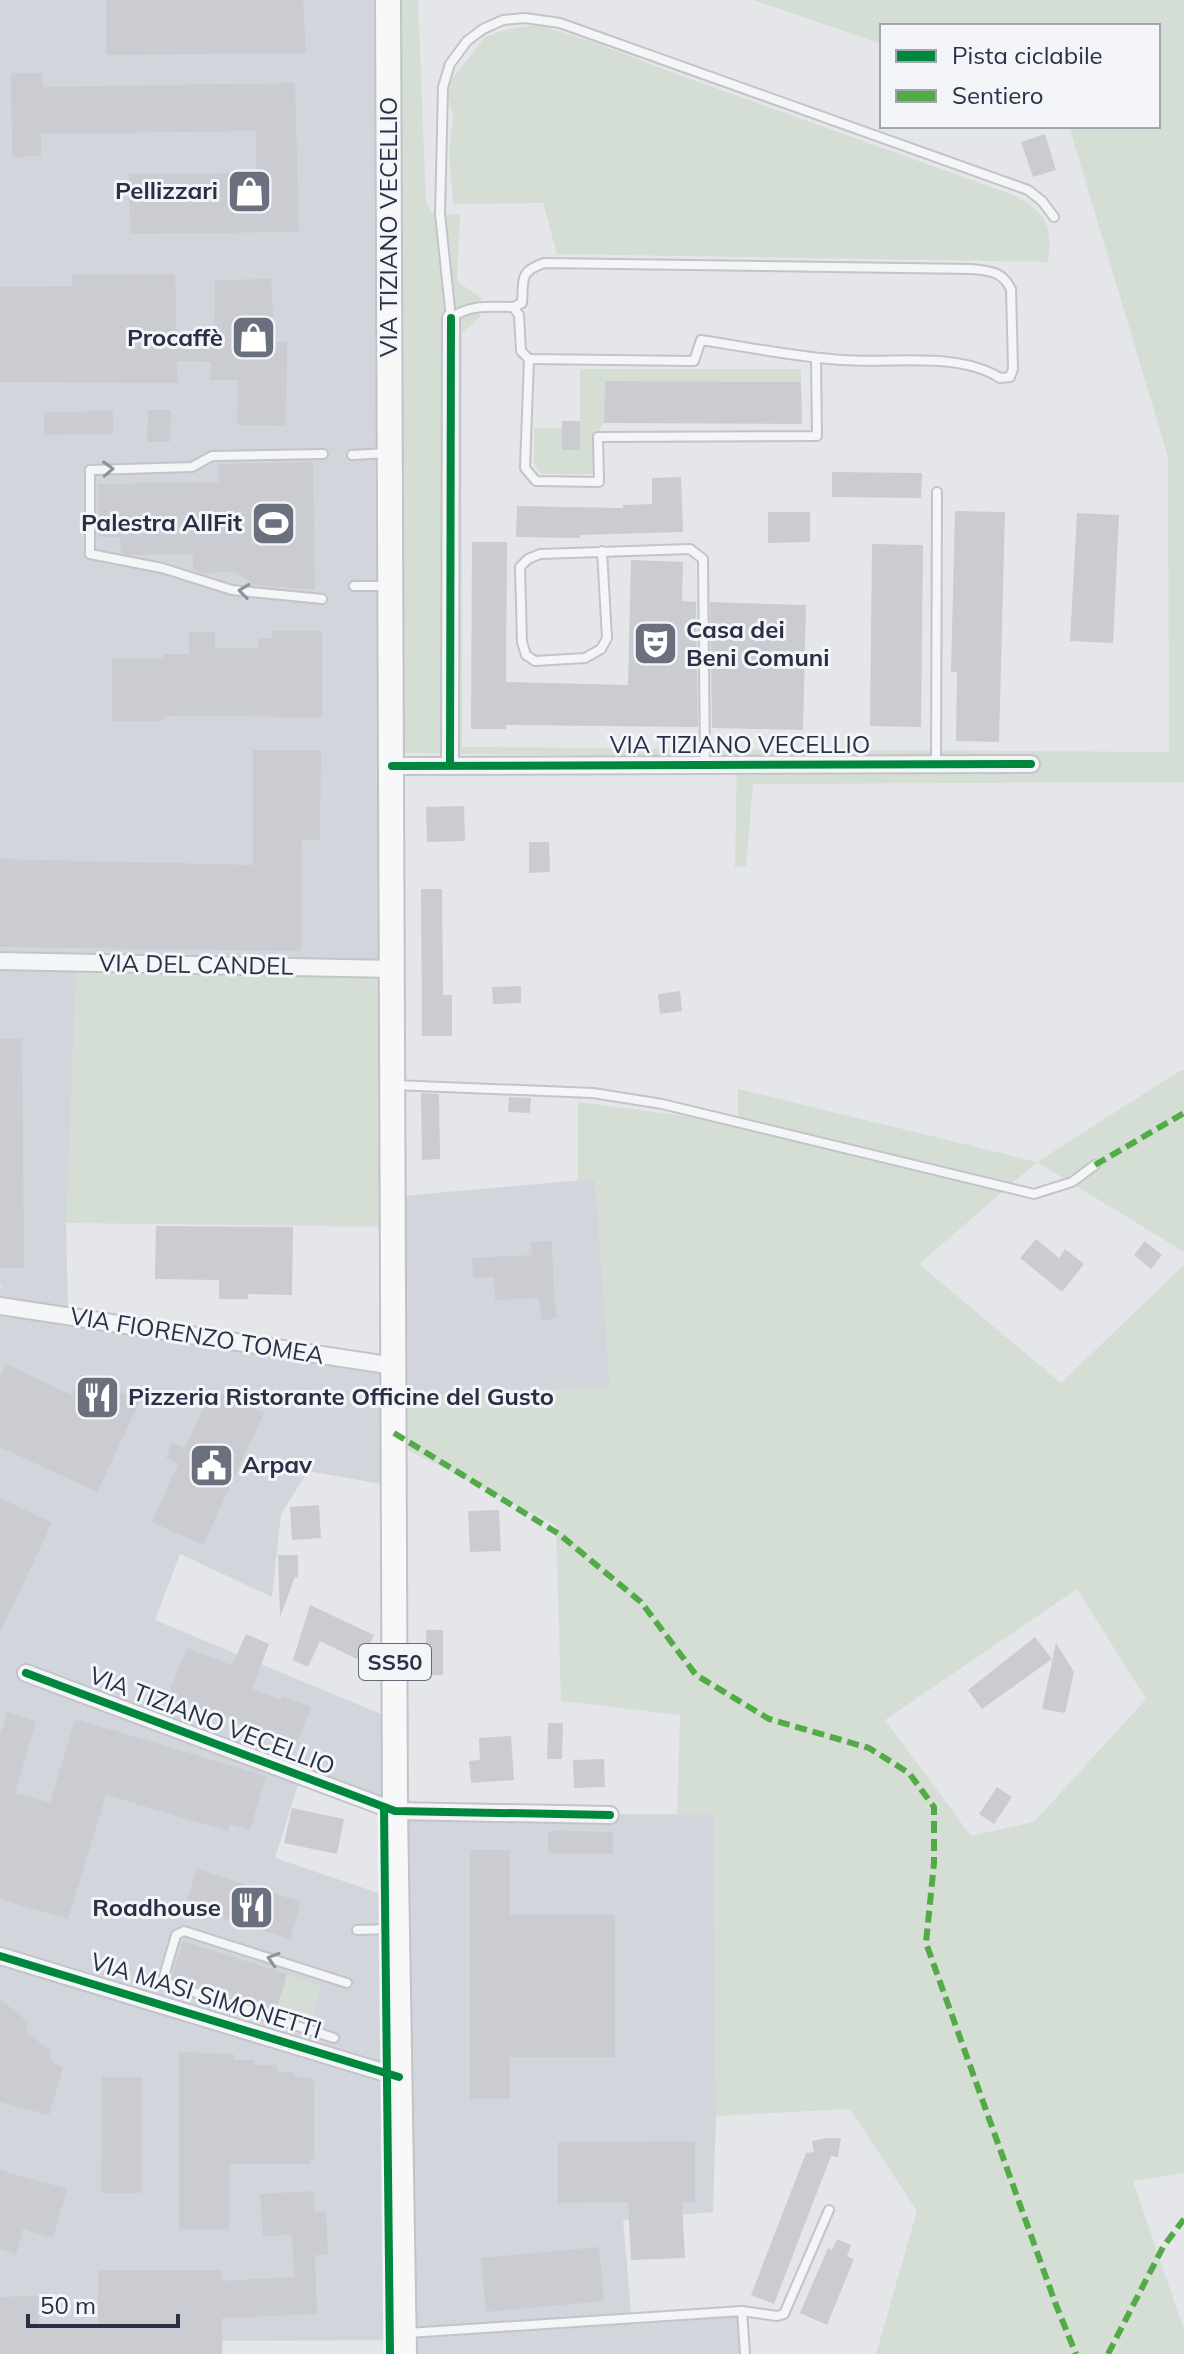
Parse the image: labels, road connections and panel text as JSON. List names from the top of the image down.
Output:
{
  "streets": {
    "main road": ["VIA TIZIANO VECELLIO", "SS50"],
    "street": ["VIA DEL CANDEL", "VIA FIORENZO TOMEA", "VIA MASI SIMONETTI"]
  },
  "crossings": [
    ["VIA TIZIANO VECELLIO", "VIA DEL CANDEL"],
    ["VIA TIZIANO VECELLIO", "VIA FIORENZO TOMEA"],
    ["VIA TIZIANO VECELLIO", "VIA MASI SIMONETTI"]
  ],
  "places": {
    "shop": ["Pellizzari", "Procaffè"],
    "sports": ["Palestra AllFit"],
    "theatre": ["Casa dei Beni Comuni"],
    "restaurant": ["Pizzeria Ristorante Officine del Gusto", "Roadhouse"],
    "public building": ["Arpav"]
  },
  "legend": ["Pista ciclabile", "Sentiero"],
  "scale_bar": "50 m"
}
